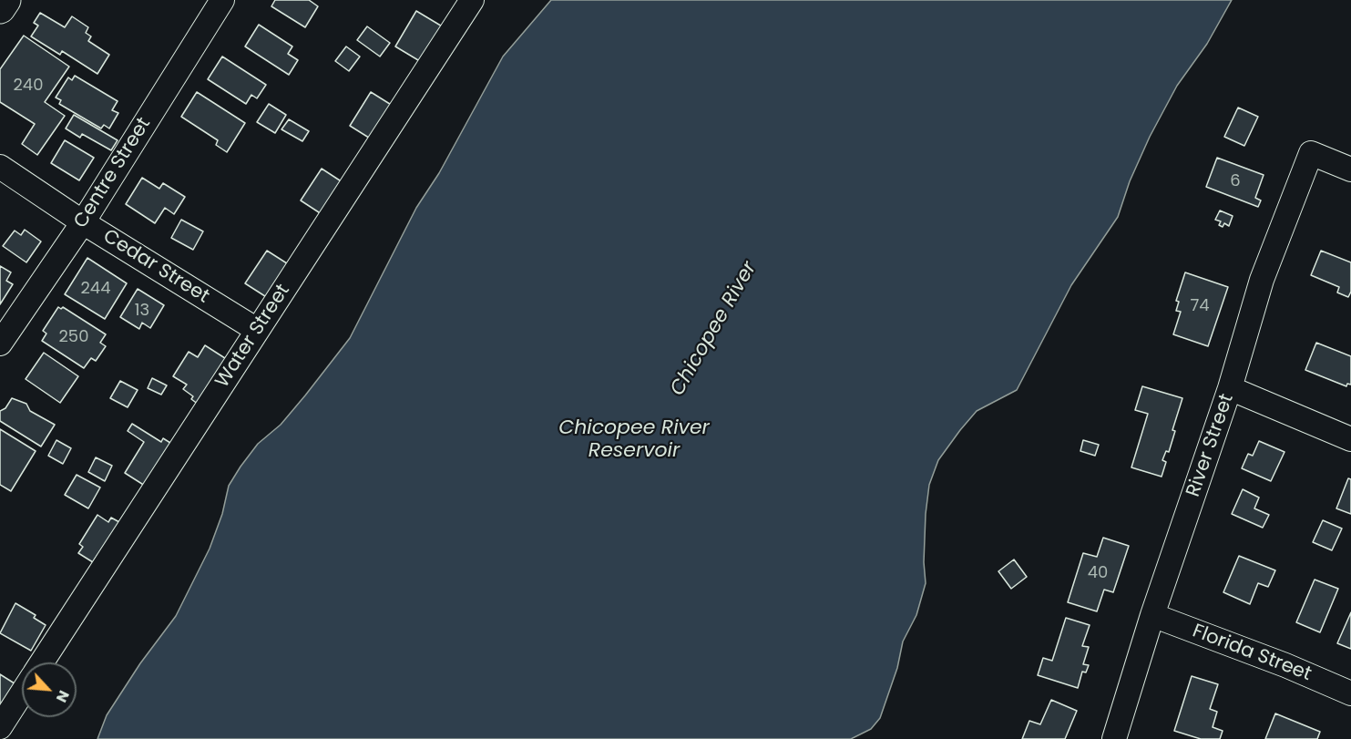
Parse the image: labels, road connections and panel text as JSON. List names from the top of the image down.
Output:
{
  "streets": {
    "street": [
      "Centre Street",
      "Cedar Street",
      "Water Street",
      "River Street",
      "Florida Street"
    ]
  },
  "crossings": [
    ["Centre Street", "Cedar Street"],
    ["Cedar Street", "Water Street"],
    ["River Street", "Florida Street"]
  ],
  "water": ["Chicopee River", "Chicopee River Reservoir"],
  "house_numbers": [
    "240",
    "6",
    "244",
    "74",
    "13",
    "250",
    "40"
  ],
  "north": "bottom right"
}
